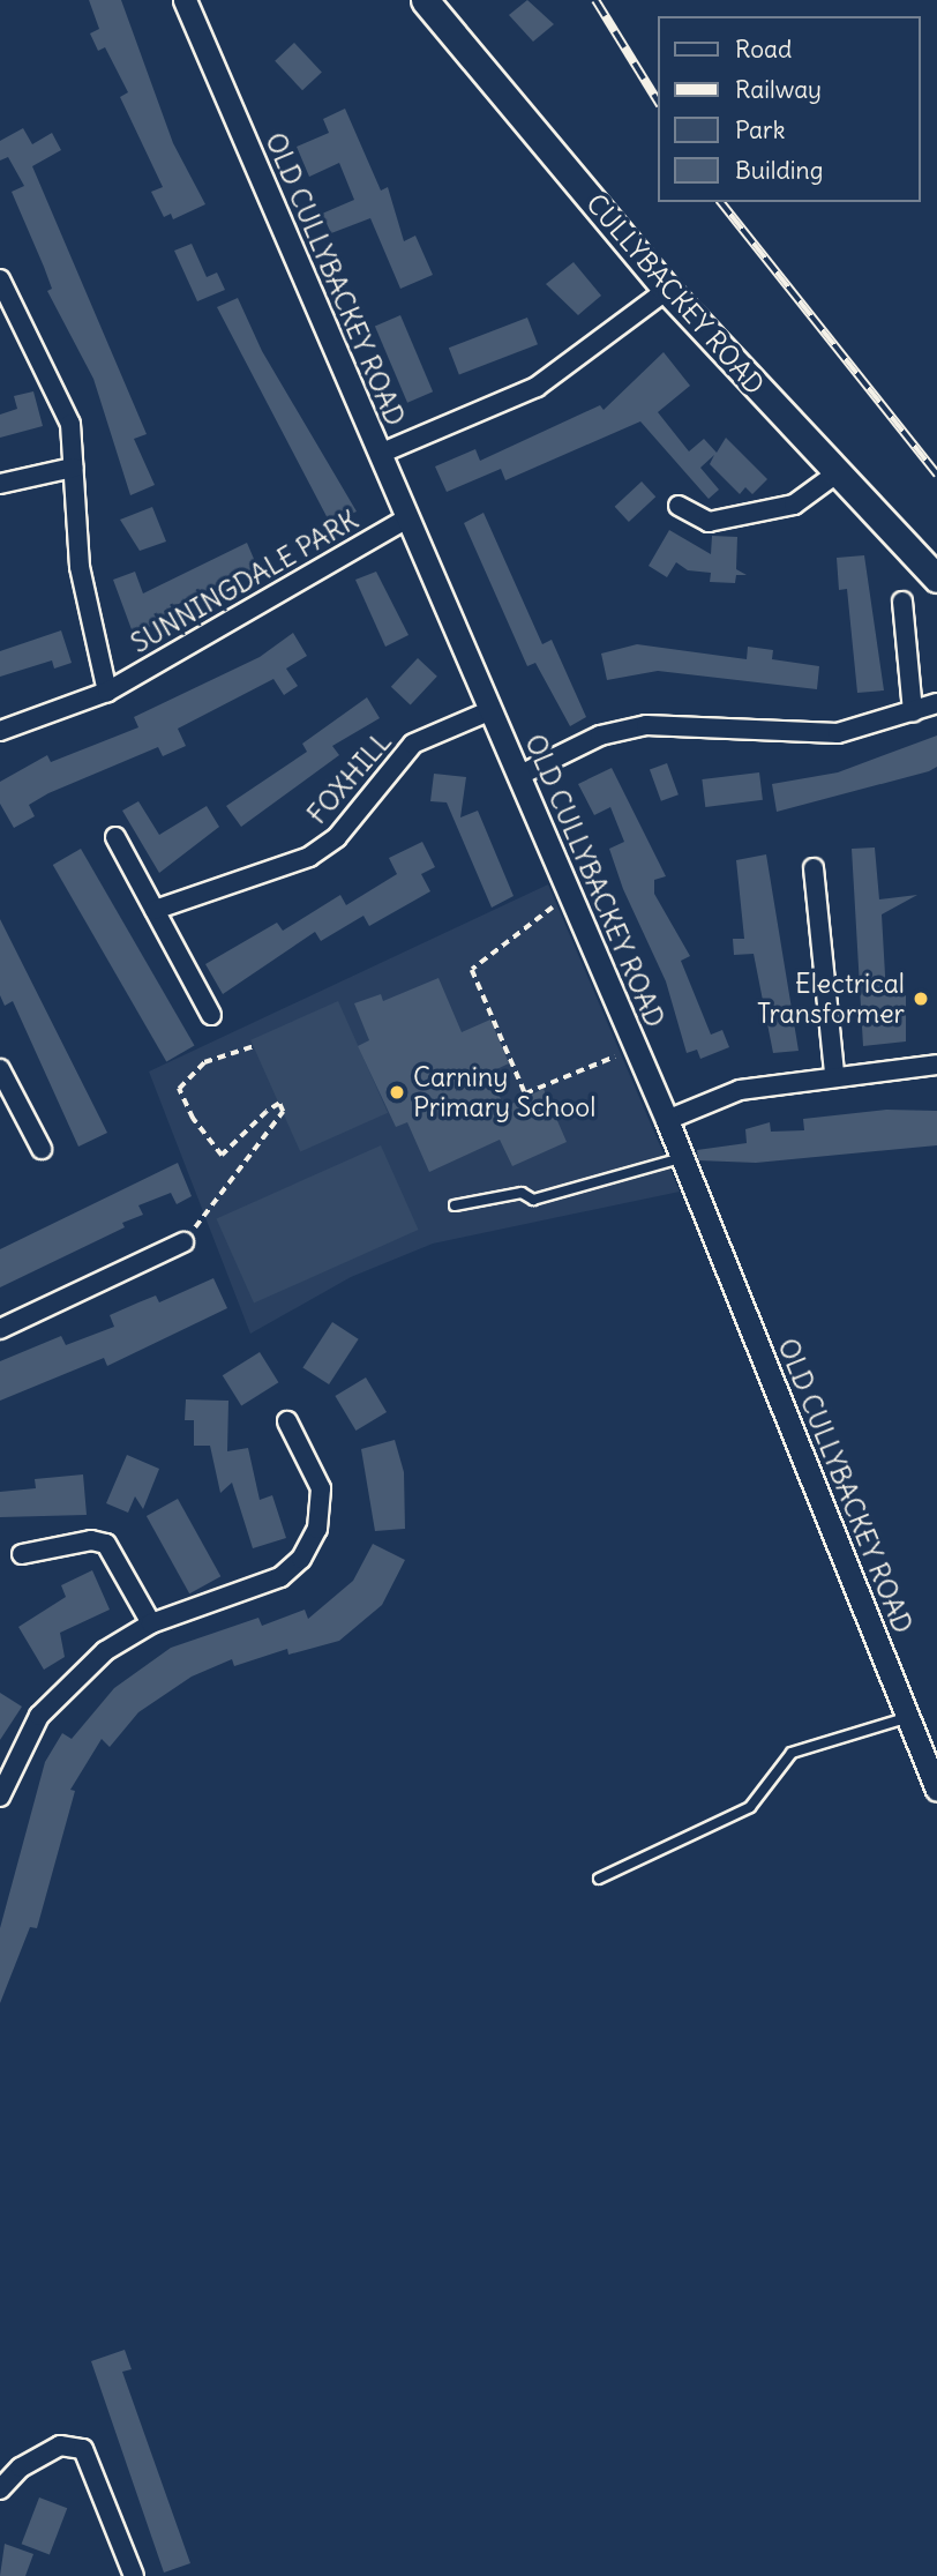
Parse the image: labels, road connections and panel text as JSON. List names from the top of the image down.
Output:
{
  "streets": {
    "main road": ["CULLYBACKEY ROAD"],
    "street": ["OLD CULLYBACKEY ROAD", "SUNNINGDALE PARK", "FOXHILL"]
  },
  "crossings": [
    ["OLD CULLYBACKEY ROAD", "SUNNINGDALE PARK"],
    ["OLD CULLYBACKEY ROAD", "FOXHILL"]
  ],
  "places": ["Electrical Transformer", "Carniny Primary School"],
  "legend": [
    "Road",
    "Railway",
    "Park",
    "Building"
  ]
}
